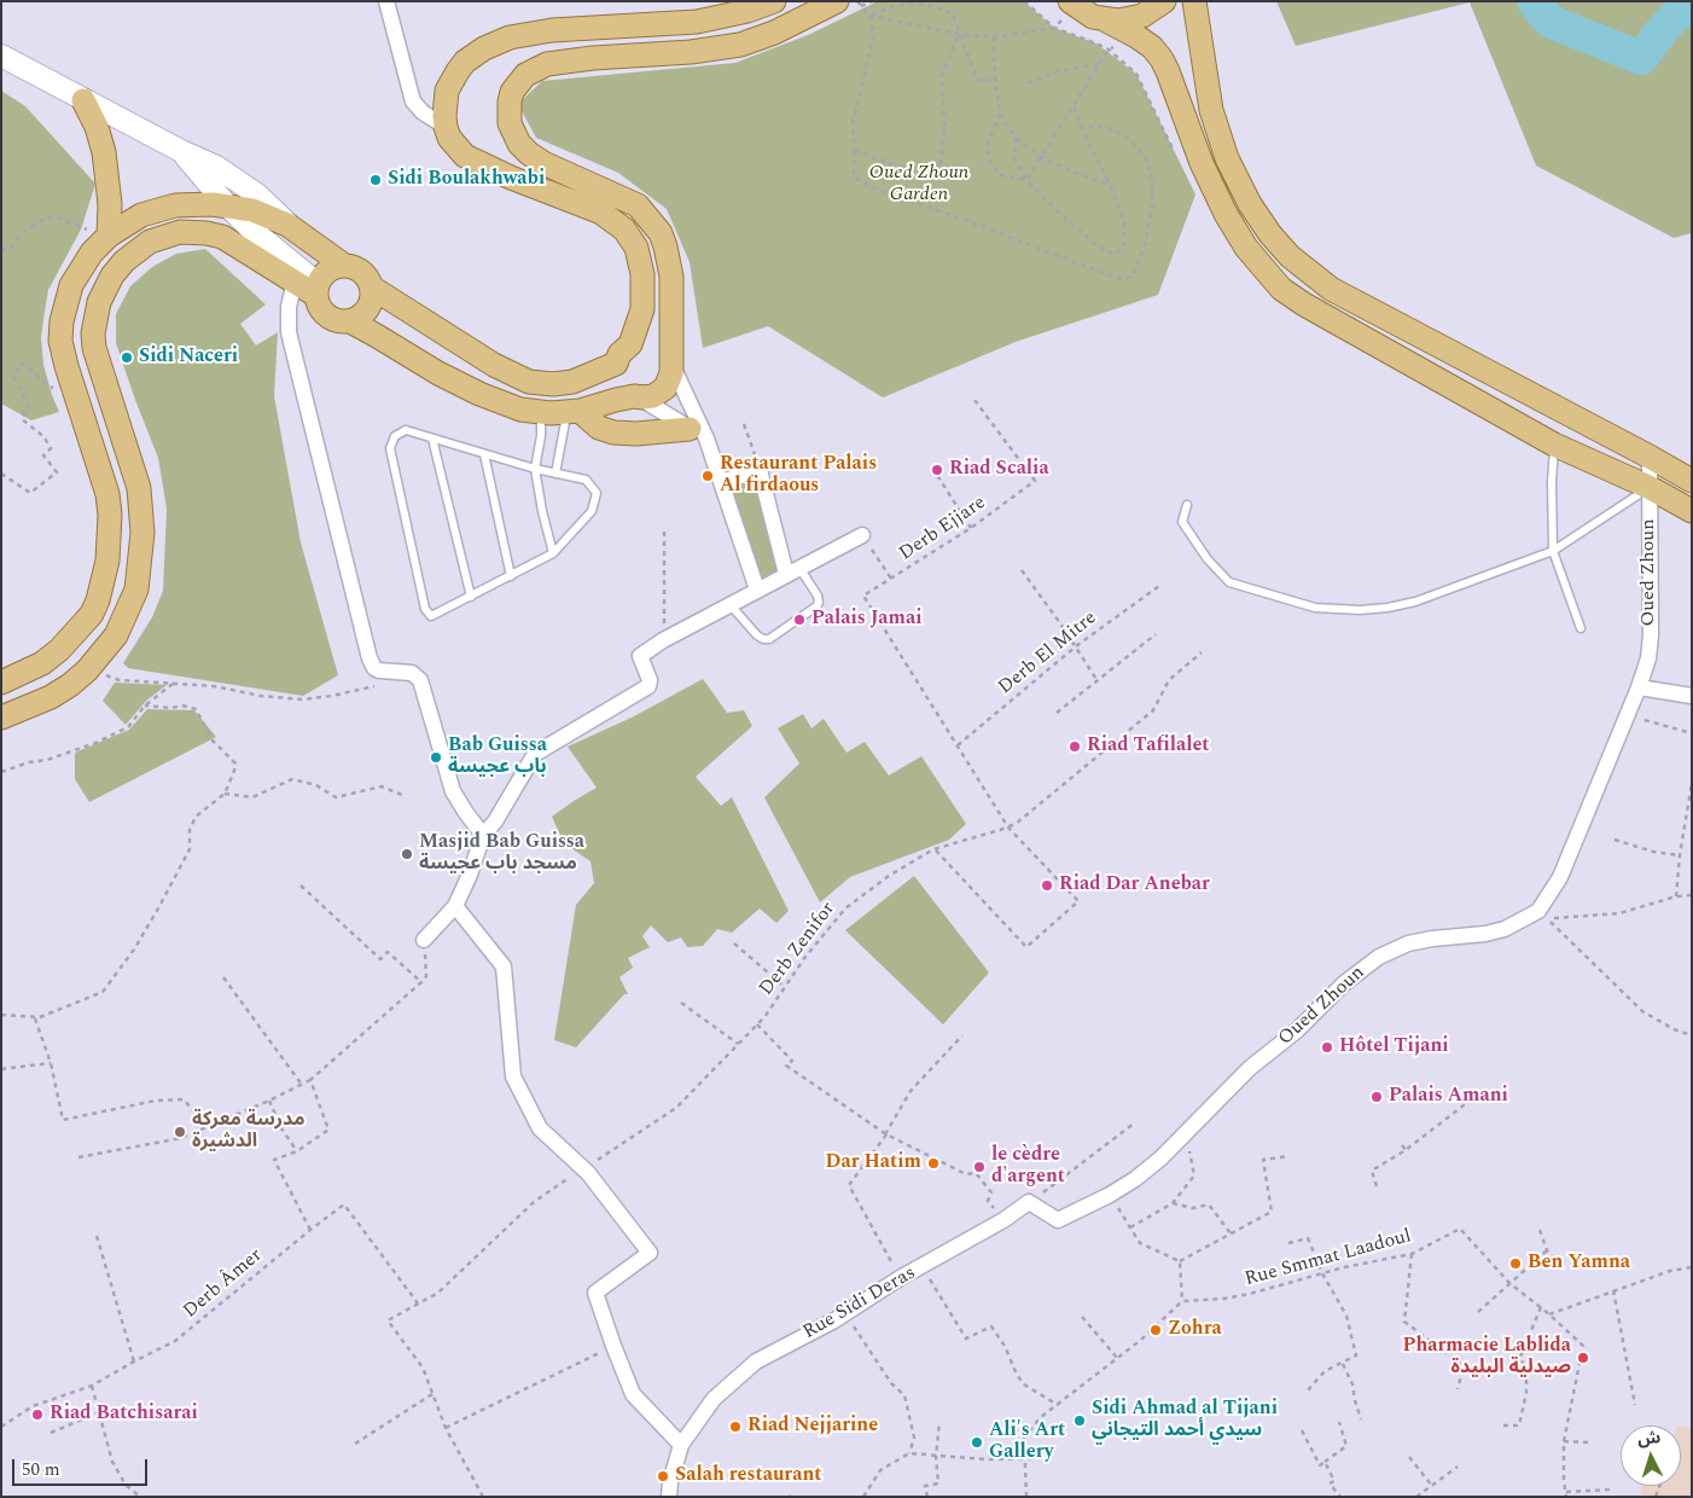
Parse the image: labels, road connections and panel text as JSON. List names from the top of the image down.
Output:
{
  "streets": {
    "street": ["Oued Zhoun", "Rue Sidi Deras"],
    "path": [
      "Derb Ejjare",
      "Derb El Mitre",
      "Derb Zenifor",
      "Rue Smmat Laadoul",
      "Derb Âmer"
    ]
  },
  "crossings": [
    ["Derb Ejjare", "Derb El Mitre"],
    ["Oued Zhoun", "Rue Sidi Deras"],
    ["Derb Zenifor", "Derb Âmer"]
  ],
  "parks": ["Oued Zhoun Garden"],
  "places": [
    "Sidi Boulakhwabi",
    "Sidi Naceri",
    "Riad Scalia",
    "Restaurant Palais Al firdaous",
    "Palais Jamai",
    "Riad Tafilalet",
    "Bab Guissa باب عجيسة",
    "Masjid Bab Guissa مسجد باب عجيسة",
    "Riad Dar Anebar",
    "Hôtel Tijani",
    "Palais Amani",
    "مدرسة معركة الدشيرة",
    "Dar Hatim",
    "le cèdre d'argent",
    "Ben Yamna",
    "Zohra",
    "Pharmacie Lablida صيدلية البليدة",
    "Riad Batchisarai",
    "Sidi Ahmad al Tijani سيدي أحمد التيجاني",
    "Riad Nejjarine",
    "Ali's Art Gallery",
    "Salah restaurant"
  ],
  "scale_bar": "50 m",
  "north": "top"
}
